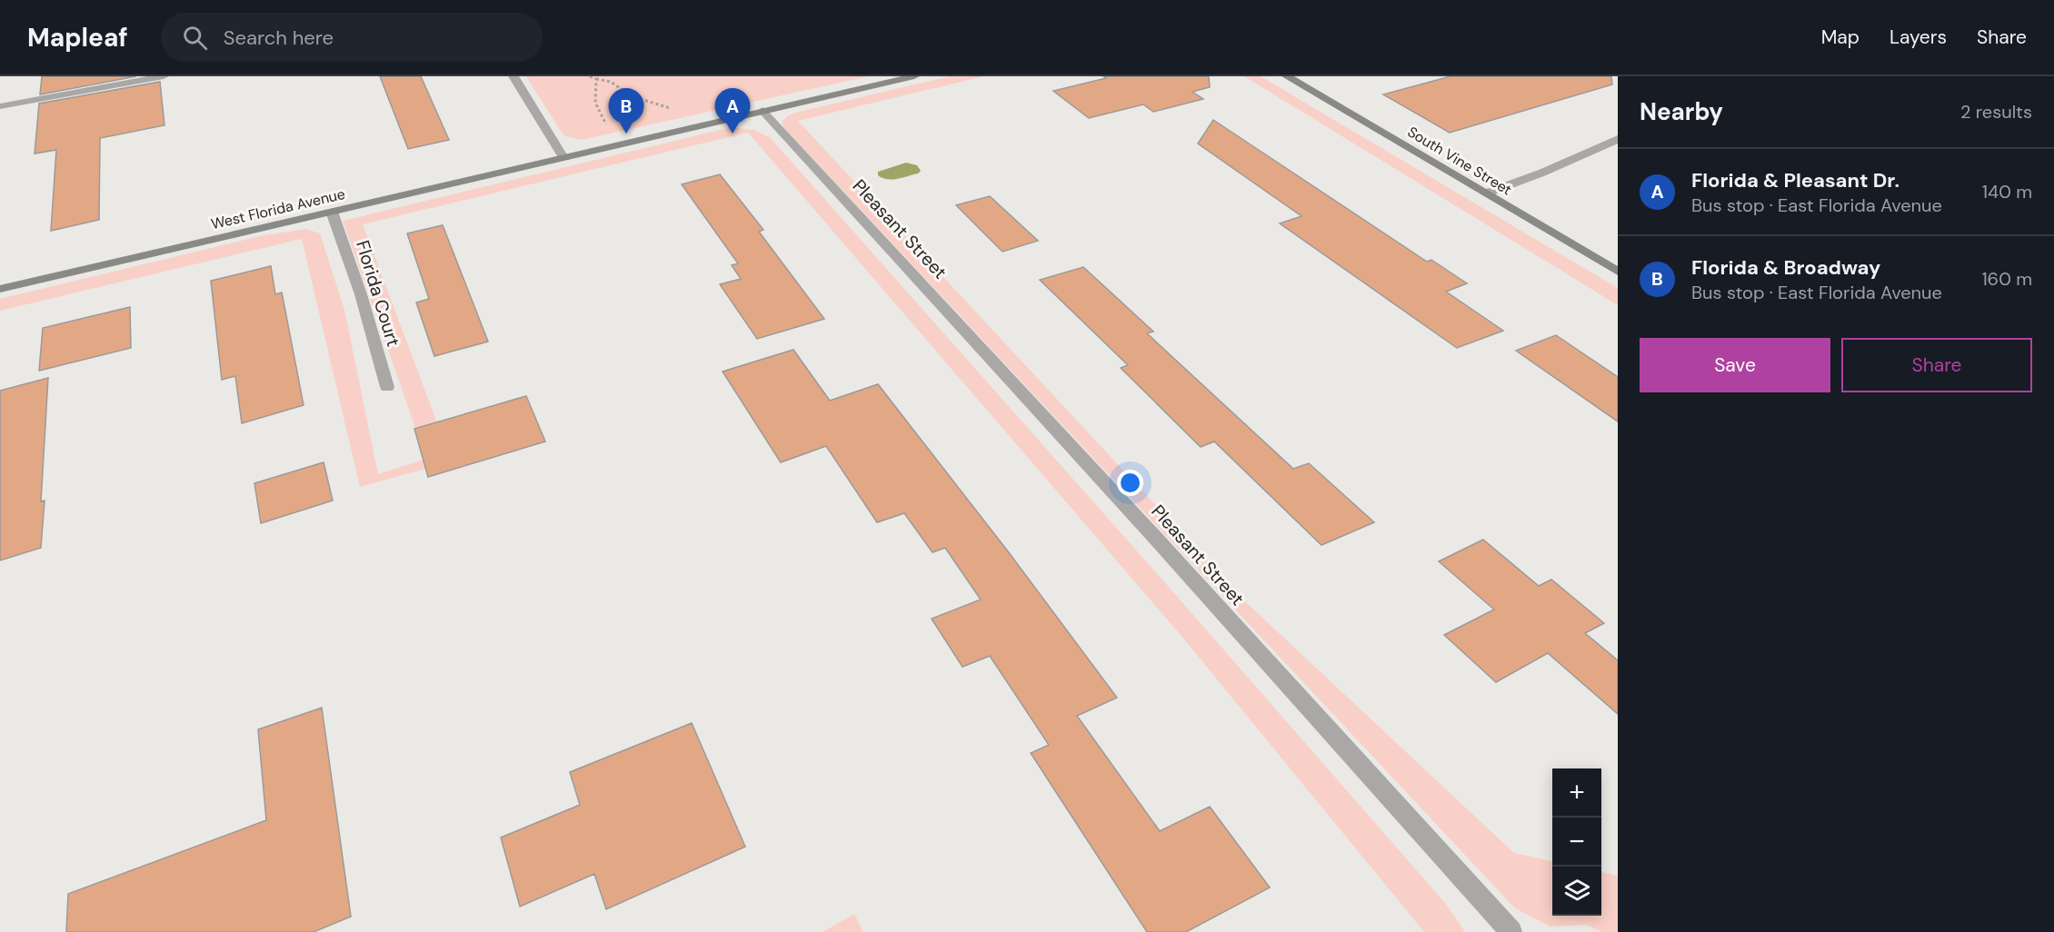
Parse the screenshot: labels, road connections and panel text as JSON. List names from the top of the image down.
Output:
{
  "streets": {
    "main road": ["South Vine Street", "West Florida Avenue"],
    "street": ["Pleasant Street", "Florida Court"]
  },
  "crossings": [
    ["West Florida Avenue", "Pleasant Street"],
    ["West Florida Avenue", "Florida Court"]
  ],
  "page": {
    "header": "Mapleaf",
    "search": "Search here",
    "nav": ["Map", "Layers", "Share"],
    "heading": ["Nearby", "2 results"],
    "pins": ["A", "B"],
    "list": [
      {
        "mark": "A",
        "name": "Florida & Pleasant Dr.",
        "note": "Bus stop · East Florida Avenue",
        "value": "140 m"
      },
      {
        "mark": "B",
        "name": "Florida & Broadway",
        "note": "Bus stop · East Florida Avenue",
        "value": "160 m"
      }
    ],
    "buttons": ["Save", "Share"],
    "map_buttons": ["+", "−"]
  }
}
